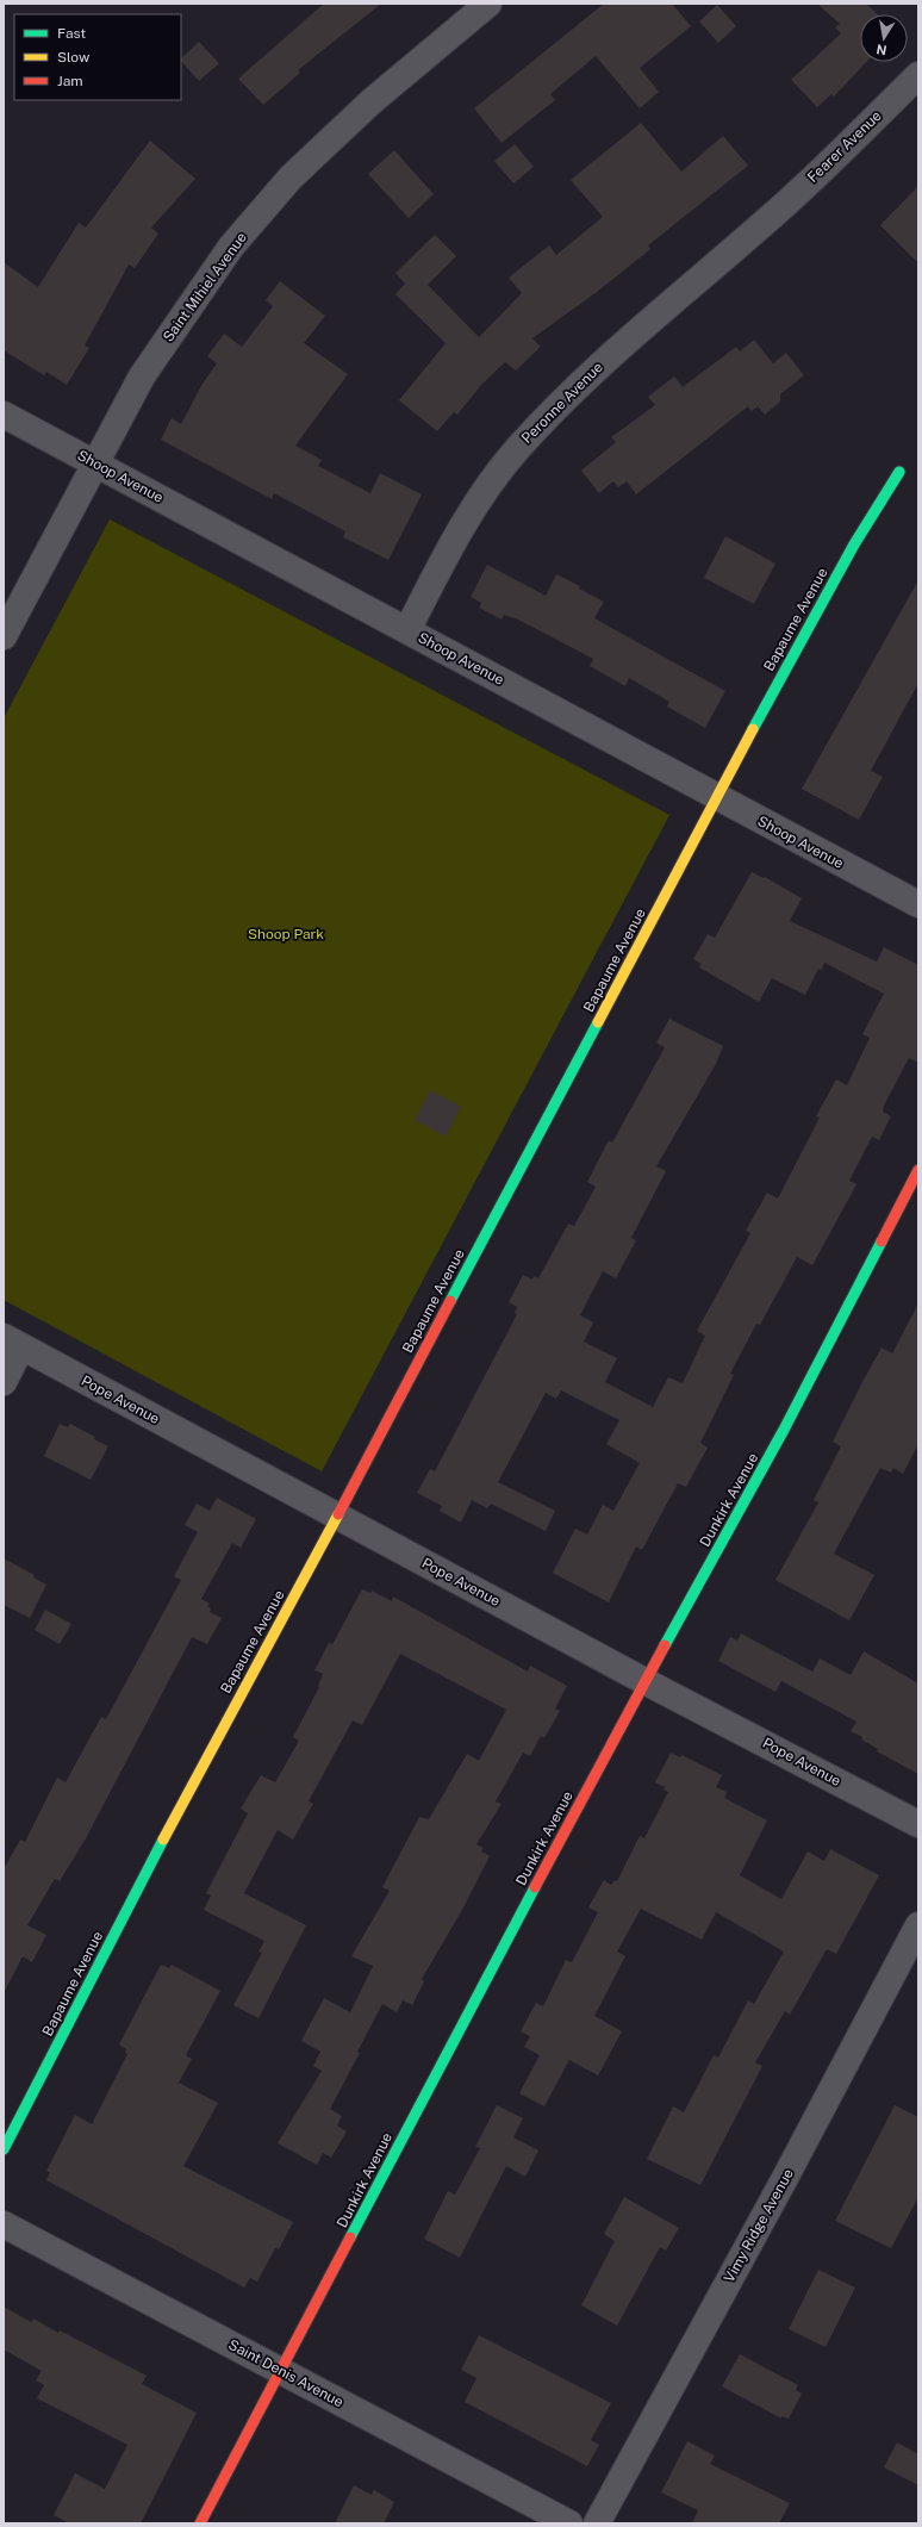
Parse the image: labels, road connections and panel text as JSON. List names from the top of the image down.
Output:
{
  "streets": {
    "street": [
      "Fearer Avenue",
      "Saint Mihiel Avenue",
      "Peronne Avenue",
      "Shoop Avenue",
      "Bapaume Avenue",
      "Pope Avenue",
      "Dunkirk Avenue",
      "Vimy Ridge Avenue",
      "Saint Denis Avenue"
    ]
  },
  "crossings": [
    ["Fearer Avenue", "Peronne Avenue"],
    ["Saint Mihiel Avenue", "Shoop Avenue"],
    ["Peronne Avenue", "Shoop Avenue"],
    ["Shoop Avenue", "Bapaume Avenue"],
    ["Bapaume Avenue", "Pope Avenue"],
    ["Pope Avenue", "Dunkirk Avenue"],
    ["Dunkirk Avenue", "Saint Denis Avenue"]
  ],
  "parks": ["Shoop Park"],
  "legend": ["Fast", "Slow", "Jam"],
  "north": "bottom"
}
